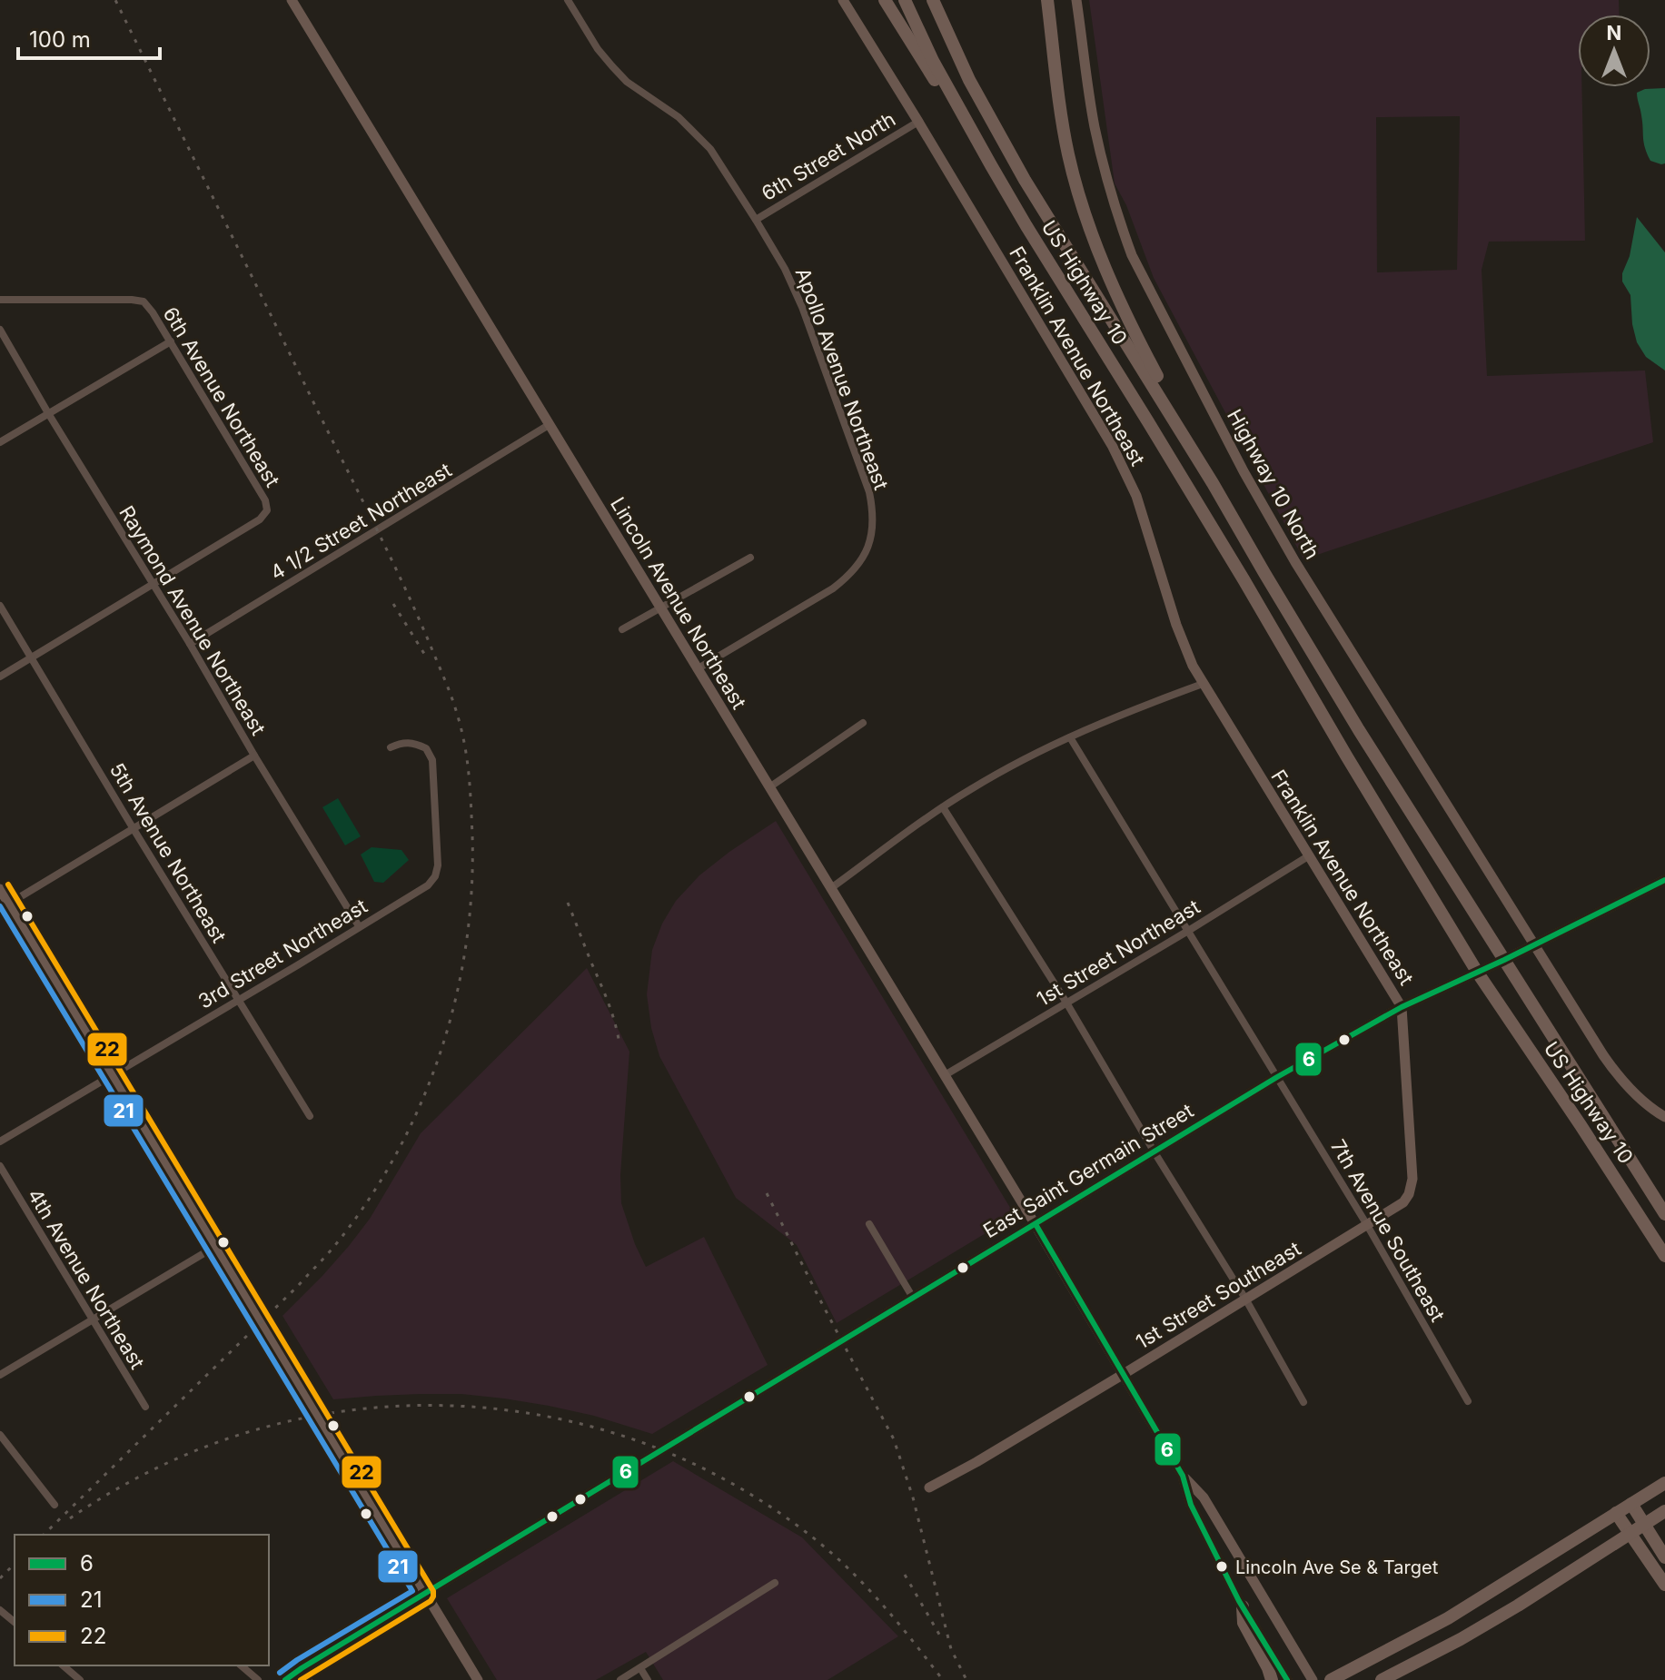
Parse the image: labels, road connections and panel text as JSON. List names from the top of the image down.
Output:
{
  "streets": {
    "highway": ["US Highway 10"],
    "street": [
      "6th Street North",
      "Franklin Avenue Northeast",
      "Apollo Avenue Northeast",
      "6th Avenue Northeast",
      "Highway 10 North",
      "4 1/2 Street Northeast",
      "Lincoln Avenue Northeast",
      "Raymond Avenue Northeast",
      "5th Avenue Northeast",
      "1st Street Northeast",
      "3rd Street Northeast",
      "East Saint Germain Street",
      "7th Avenue Southeast",
      "4th Avenue Northeast",
      "1st Street Southeast"
    ]
  },
  "crossings": [
    ["6th Street North", "Franklin Avenue Northeast"],
    ["6th Street North", "Apollo Avenue Northeast"],
    ["US Highway 10", "East Saint Germain Street"],
    ["Franklin Avenue Northeast", "1st Street Northeast"],
    ["Franklin Avenue Northeast", "East Saint Germain Street"],
    ["Franklin Avenue Northeast", "1st Street Southeast"],
    ["Apollo Avenue Northeast", "Lincoln Avenue Northeast"],
    ["6th Avenue Northeast", "Raymond Avenue Northeast"],
    ["Highway 10 North", "East Saint Germain Street"],
    ["4 1/2 Street Northeast", "Lincoln Avenue Northeast"],
    ["4 1/2 Street Northeast", "Raymond Avenue Northeast"],
    ["Lincoln Avenue Northeast", "1st Street Northeast"],
    ["Lincoln Avenue Northeast", "East Saint Germain Street"],
    ["Lincoln Avenue Northeast", "1st Street Southeast"],
    ["Raymond Avenue Northeast", "3rd Street Northeast"],
    ["5th Avenue Northeast", "3rd Street Northeast"],
    ["1st Street Northeast", "7th Avenue Southeast"],
    ["East Saint Germain Street", "7th Avenue Southeast"],
    ["East Saint Germain Street", "1st Street Southeast"],
    ["7th Avenue Southeast", "1st Street Southeast"]
  ],
  "places": ["Lincoln Ave Se & Target"],
  "lines": ["transit line 6", "transit line 22", "transit line 21"],
  "legend": ["6", "21", "22"],
  "scale_bar": "100 m",
  "north": "top"
}
